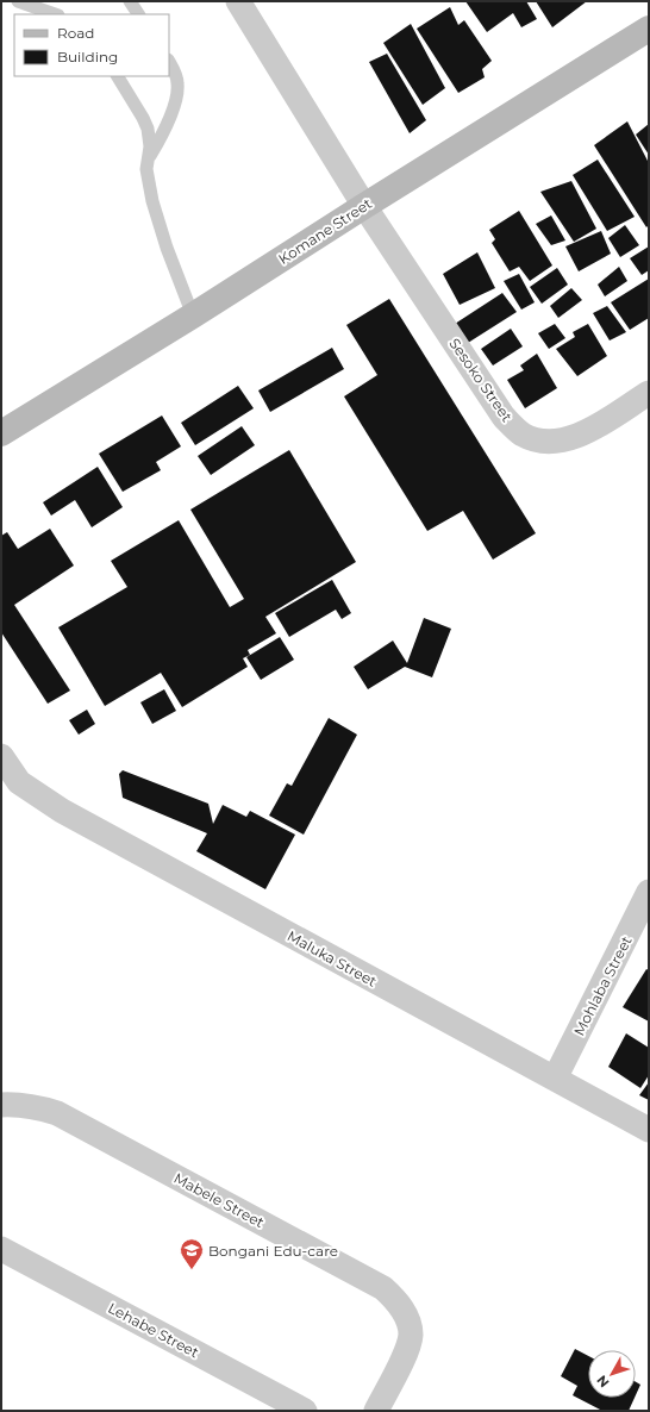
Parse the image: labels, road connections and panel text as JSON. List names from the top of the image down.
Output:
{
  "streets": {
    "street": [
      "Komane Street",
      "Sesoko Street",
      "Maluka Street",
      "Mohlaba Street",
      "Mabele Street",
      "Lehabe Street"
    ]
  },
  "crossings": [
    ["Komane Street", "Sesoko Street"],
    ["Maluka Street", "Mohlaba Street"]
  ],
  "places": {
    "school or university": ["Bongani Edu-care"]
  },
  "legend": ["Road", "Building"],
  "north": "bottom left"
}
